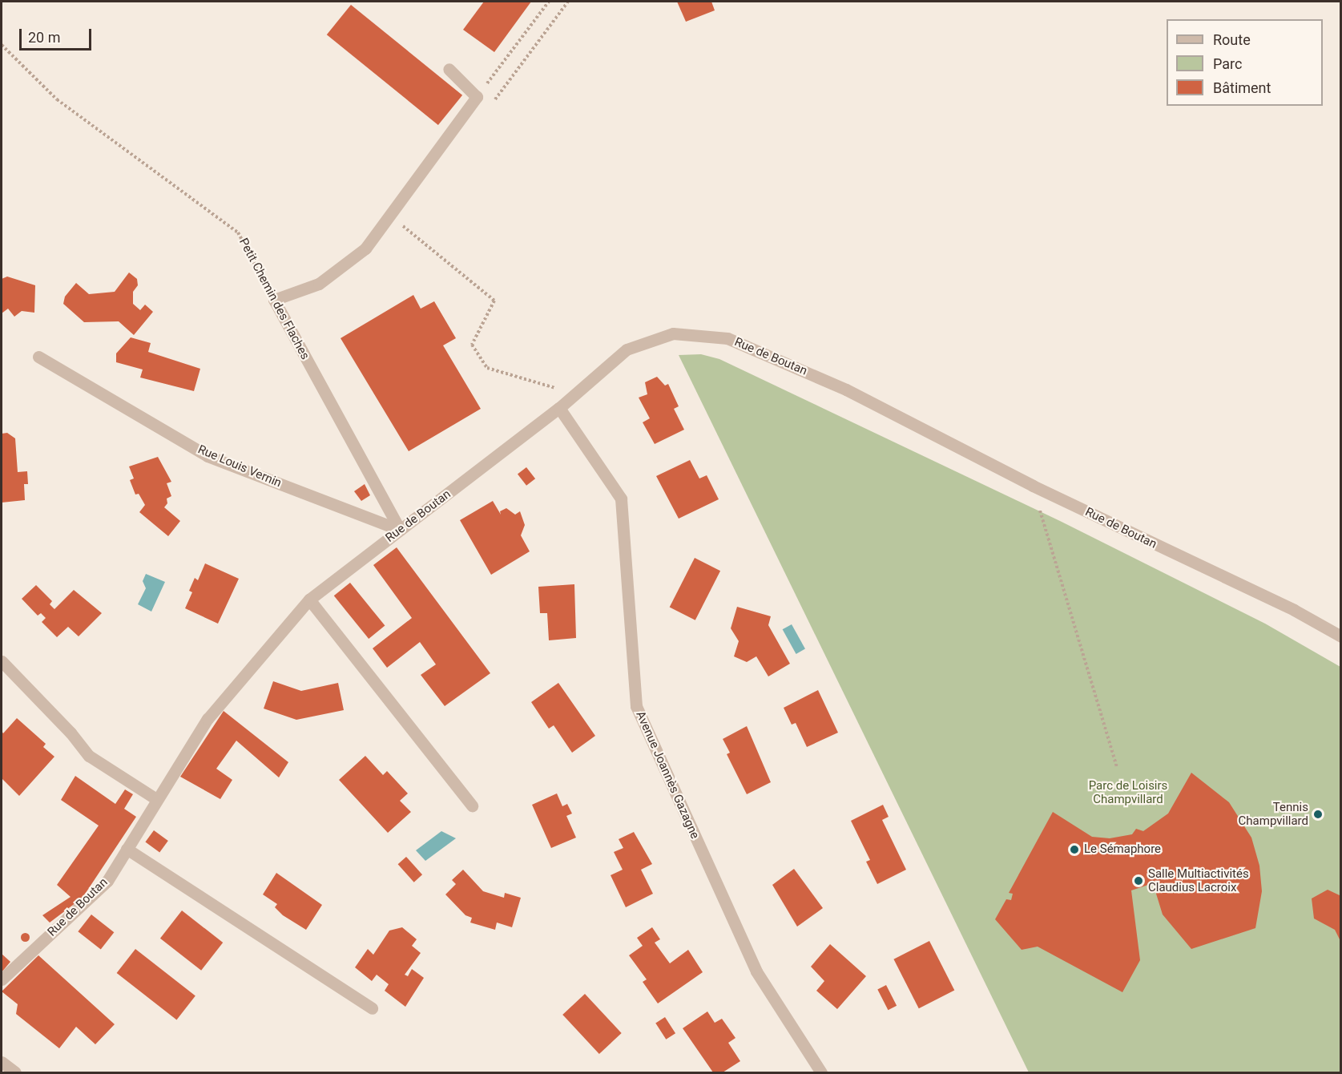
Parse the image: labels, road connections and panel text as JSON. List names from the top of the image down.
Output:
{
  "streets": {
    "street": [
      "Petit Chemin des Flaches",
      "Rue de Boutan",
      "Rue Louis Vernin",
      "Avenue Joannès Gazagne"
    ]
  },
  "crossings": [
    ["Petit Chemin des Flaches", "Rue de Boutan"],
    ["Petit Chemin des Flaches", "Rue Louis Vernin"],
    ["Rue de Boutan", "Rue Louis Vernin"],
    ["Rue de Boutan", "Avenue Joannès Gazagne"]
  ],
  "parks": ["Parc de Loisirs Champvillard"],
  "places": ["Tennis Champvillard", "Le Sémaphore", "Salle Multiactivités Claudius Lacroix"],
  "legend": ["Route", "Parc", "Bâtiment"],
  "scale_bar": "20 m"
}
